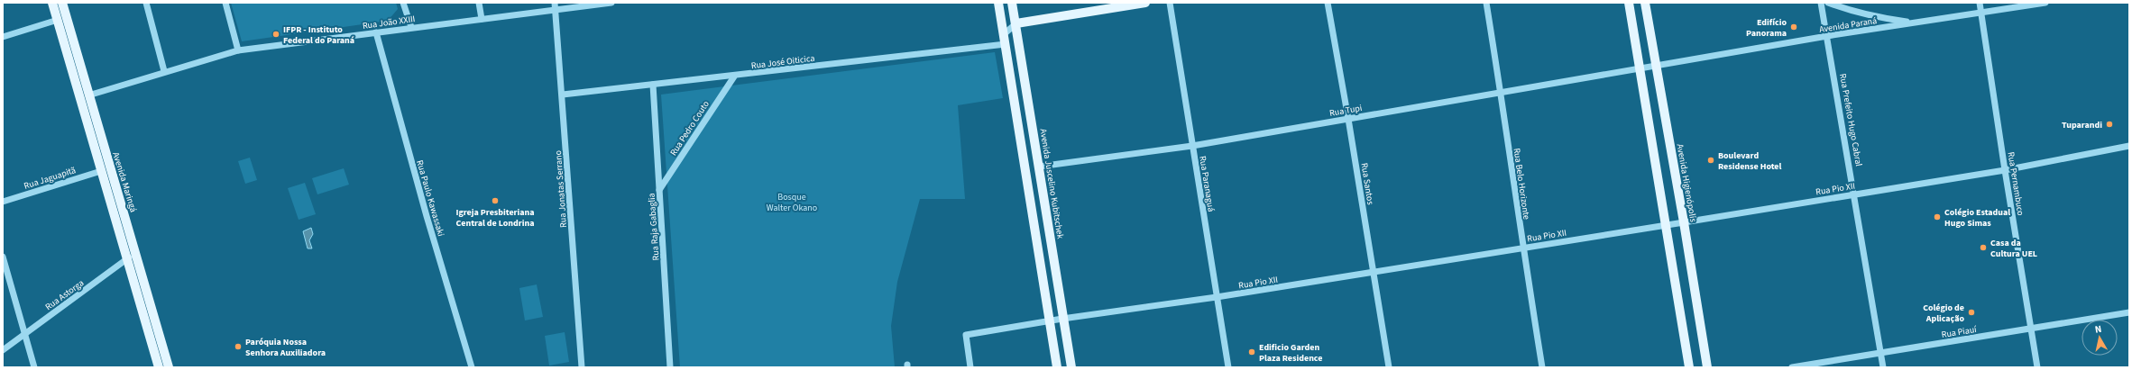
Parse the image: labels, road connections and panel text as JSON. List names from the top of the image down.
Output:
{
  "streets": {
    "main road": ["Avenida Maringá", "Avenida Higienópolis", "Avenida Juscelino Kubitschek"],
    "street": [
      "Rua João XXIII",
      "Avenida Paraná",
      "Rua José Oiticica",
      "Rua Tupi",
      "Rua Prefeito Hugo Cabral",
      "Rua Pedro Couto",
      "Rua Jaguapitã",
      "Rua Paranaguá",
      "Rua Santos",
      "Rua Belo Horizonte",
      "Rua Pernambuco",
      "Rua Pio XII",
      "Rua Jonatas Serrano",
      "Rua Paulo Kawassaki",
      "Rua Raja Gabaglia",
      "Rua Astorga",
      "Rua Piauí"
    ]
  },
  "crossings": [
    ["Rua João XXIII", "Avenida Maringá"],
    ["Rua João XXIII", "Rua Jonatas Serrano"],
    ["Rua João XXIII", "Rua Paulo Kawassaki"],
    ["Avenida Paraná", "Rua Tupi"],
    ["Avenida Paraná", "Rua Prefeito Hugo Cabral"],
    ["Avenida Paraná", "Avenida Higienópolis"],
    ["Avenida Paraná", "Rua Pernambuco"],
    ["Rua José Oiticica", "Rua Pedro Couto"],
    ["Rua José Oiticica", "Rua Jonatas Serrano"],
    ["Rua José Oiticica", "Rua Raja Gabaglia"],
    ["Rua Tupi", "Avenida Higienópolis"],
    ["Rua Tupi", "Avenida Juscelino Kubitschek"],
    ["Rua Tupi", "Rua Paranaguá"],
    ["Rua Tupi", "Rua Santos"],
    ["Rua Tupi", "Rua Belo Horizonte"],
    ["Rua Prefeito Hugo Cabral", "Rua Pio XII"],
    ["Rua Prefeito Hugo Cabral", "Rua Piauí"],
    ["Rua Pedro Couto", "Rua Raja Gabaglia"],
    ["Avenida Maringá", "Rua Astorga"],
    ["Avenida Higienópolis", "Rua Pio XII"],
    ["Avenida Juscelino Kubitschek", "Rua Pio XII"],
    ["Rua Paranaguá", "Rua Pio XII"],
    ["Rua Santos", "Rua Pio XII"],
    ["Rua Belo Horizonte", "Rua Pio XII"],
    ["Rua Pernambuco", "Rua Pio XII"],
    ["Rua Pernambuco", "Rua Piauí"]
  ],
  "parks": ["Bosque Walter Okano"],
  "places": [
    "Edifício Panorama",
    "IFPR - Instituto Federal do Paraná",
    "Tuparandi",
    "Boulevard Residense Hotel",
    "Igreja Presbiteriana Central de Londrina",
    "Colégio Estadual Hugo Simas",
    "Casa da Cultura UEL",
    "Colégio de Aplicação",
    "Paróquia Nossa Senhora Auxiliadora",
    "Edificio Garden Plaza Residence"
  ],
  "north": "top"
}
